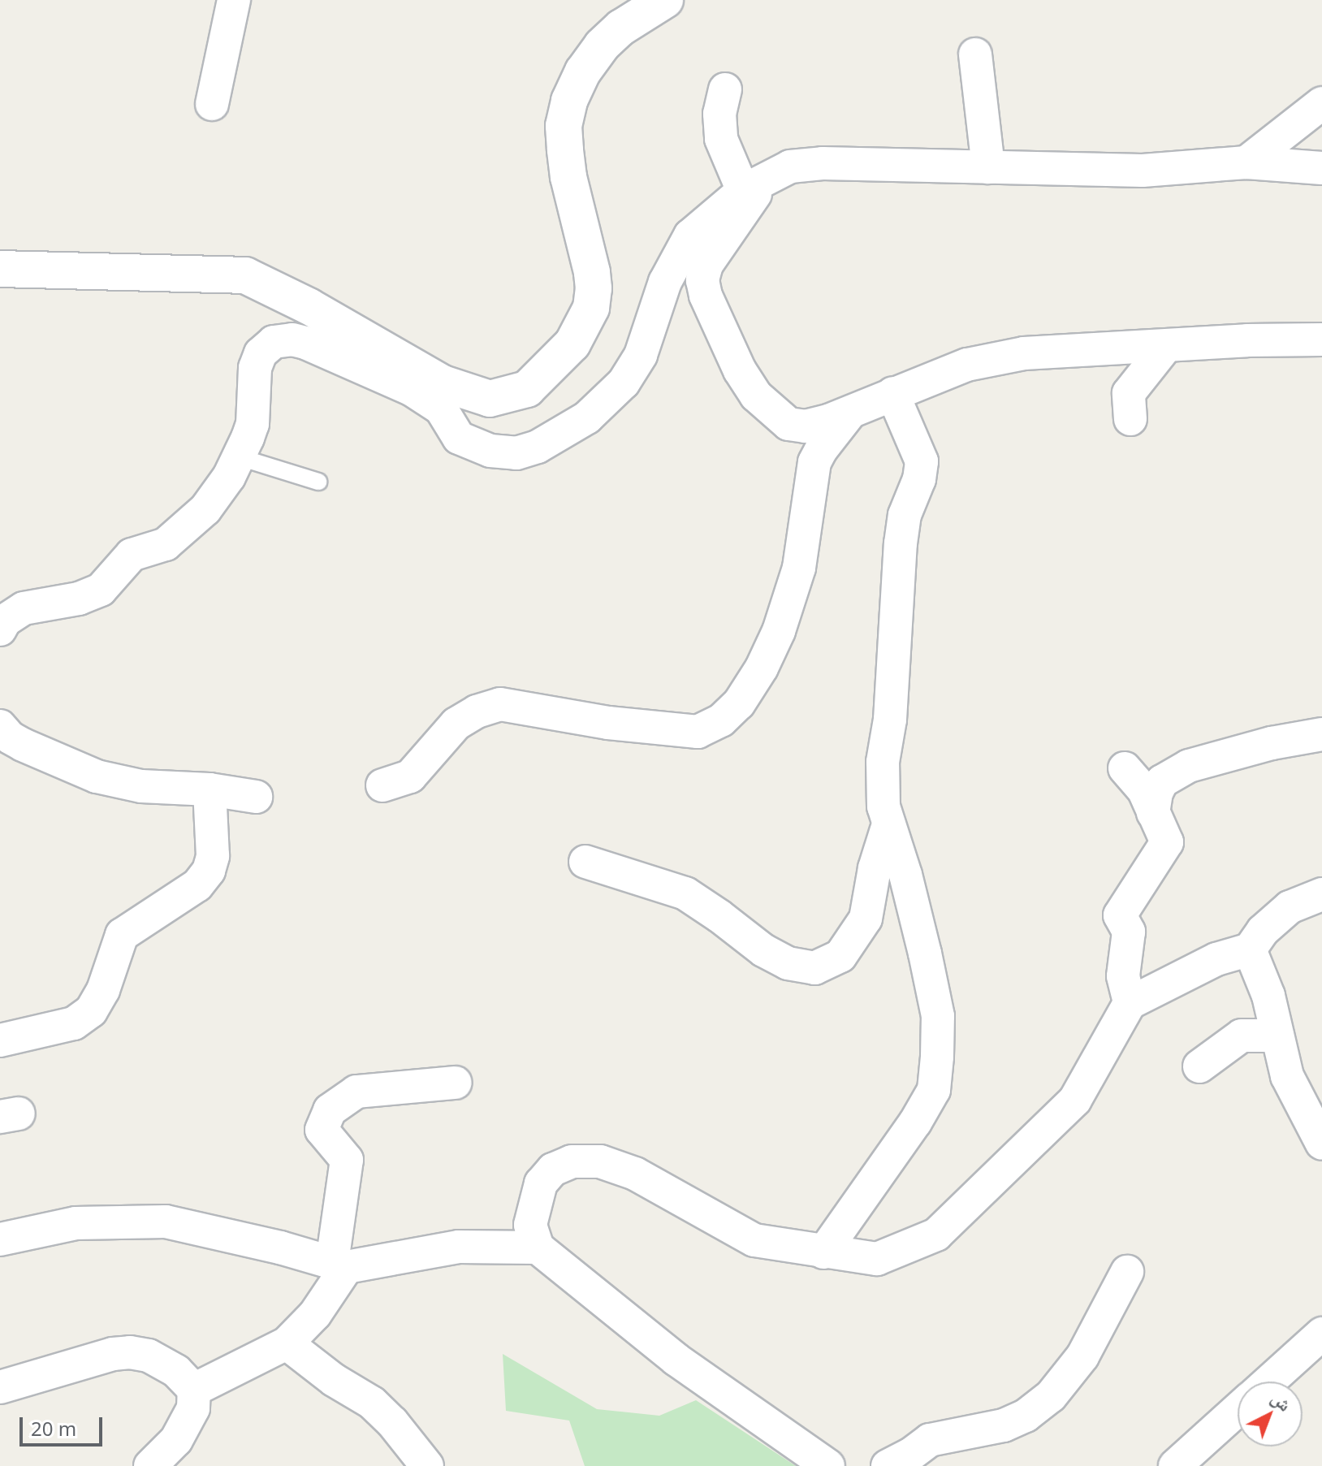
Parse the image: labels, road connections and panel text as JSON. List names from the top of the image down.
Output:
{
  "scale_bar": "20 m",
  "north": "top right"
}
